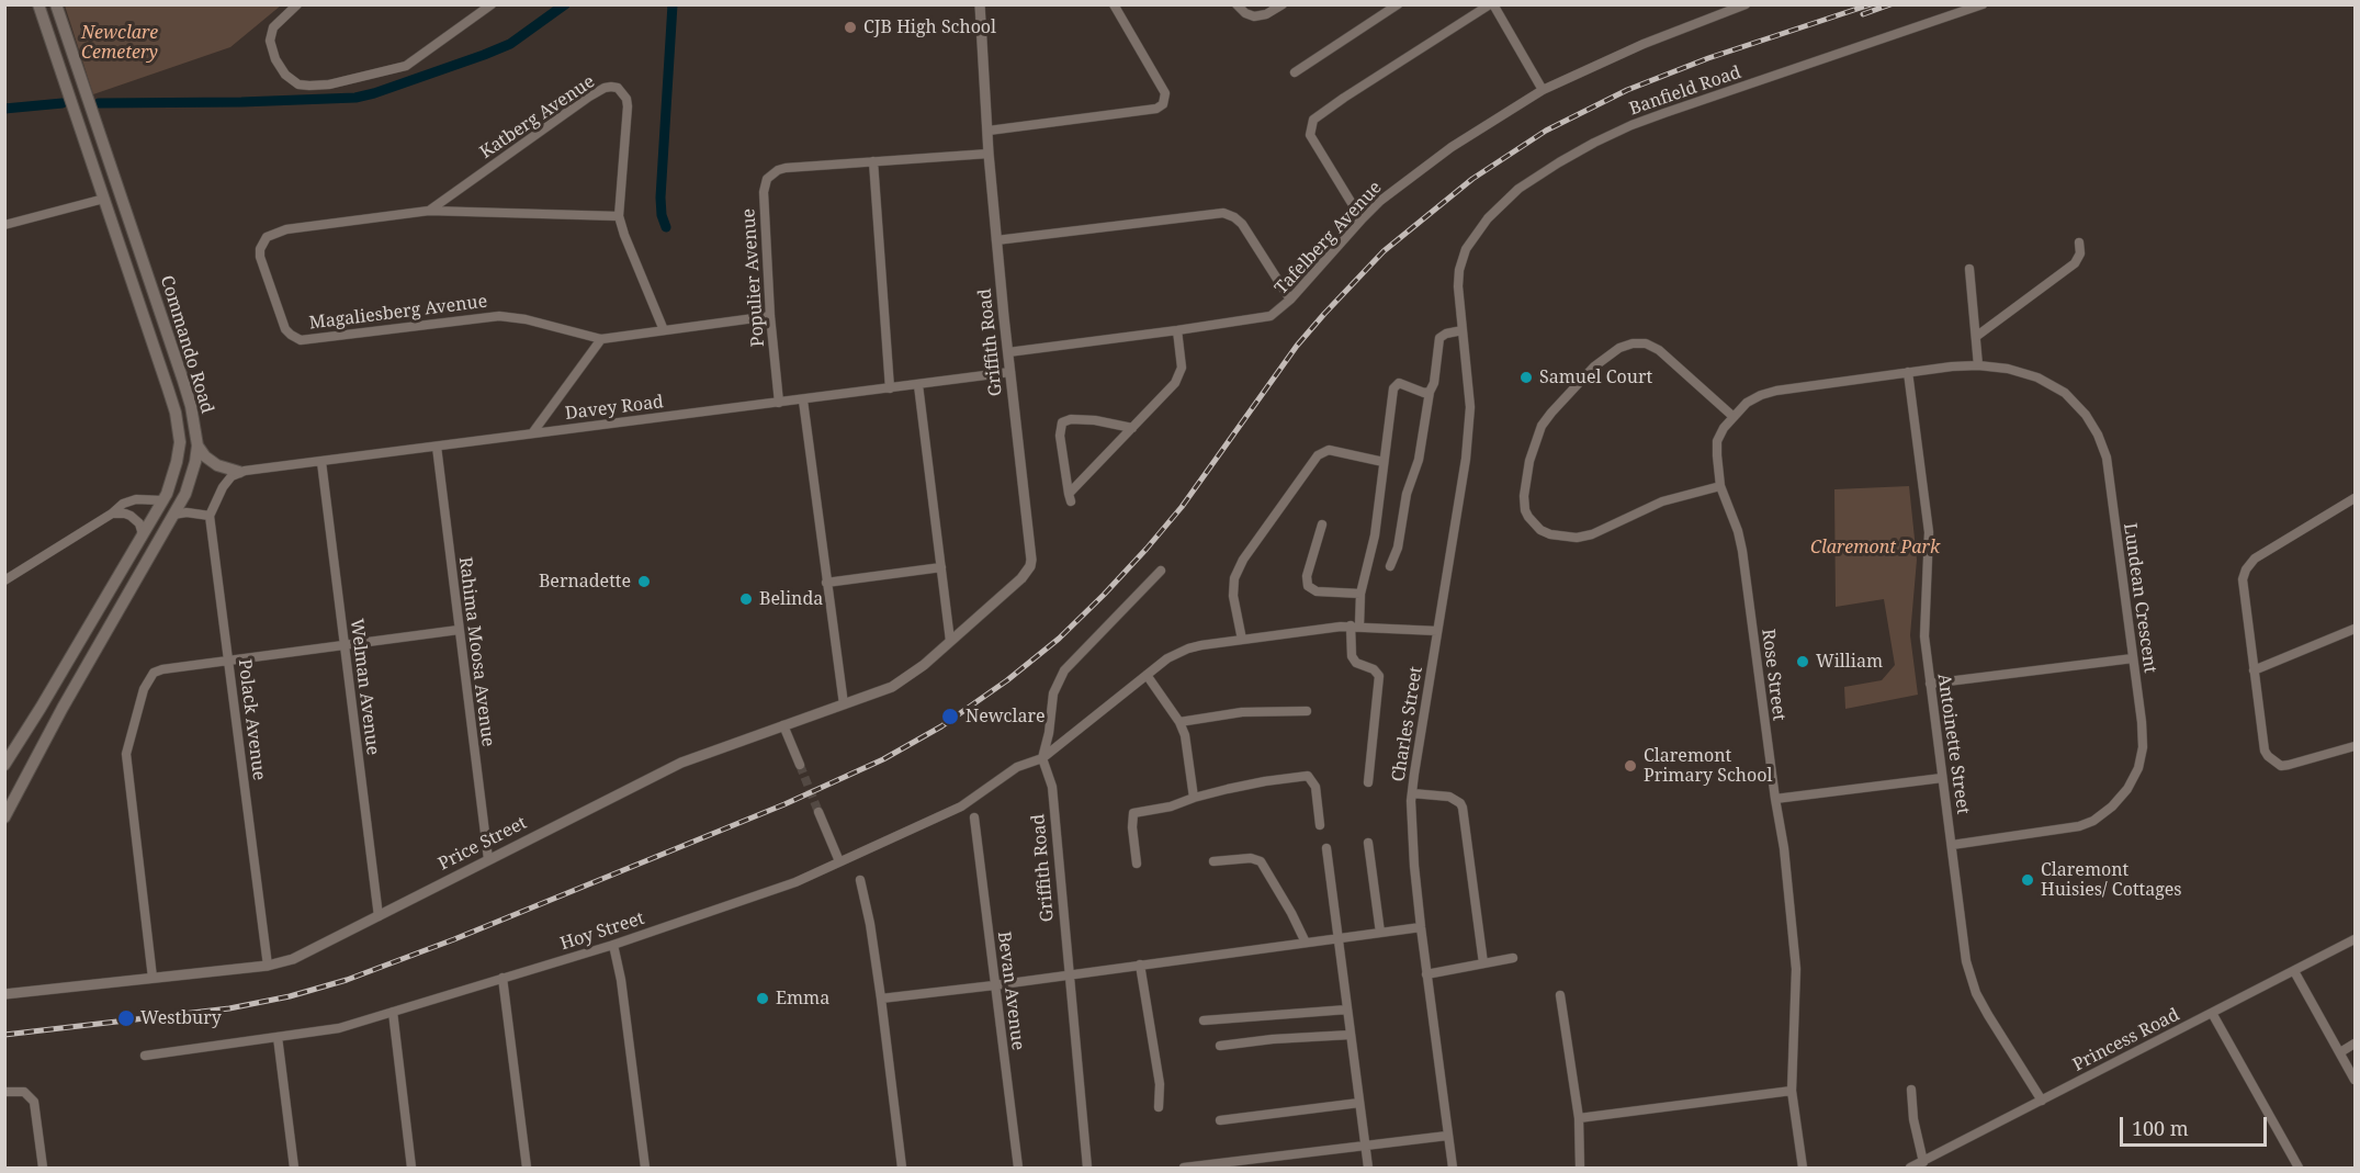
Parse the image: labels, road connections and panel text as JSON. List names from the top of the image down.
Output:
{
  "streets": {
    "main road": ["Commando Road"],
    "street": [
      "Banfield Road",
      "Katberg Avenue",
      "Tafelberg Avenue",
      "Populier Avenue",
      "Magaliesberg Avenue",
      "Griffith Road",
      "Davey Road",
      "Lundean Crescent",
      "Rahima Moosa Avenue",
      "Rose Street",
      "Welman Avenue",
      "Polack Avenue",
      "Charles Street",
      "Antoinette Street",
      "Price Street",
      "Hoy Street",
      "Bevan Avenue",
      "Princess Road"
    ]
  },
  "crossings": [
    ["Banfield Road", "Charles Street"],
    ["Katberg Avenue", "Magaliesberg Avenue"],
    ["Tafelberg Avenue", "Griffith Road"],
    ["Populier Avenue", "Magaliesberg Avenue"],
    ["Populier Avenue", "Griffith Road"],
    ["Populier Avenue", "Davey Road"],
    ["Griffith Road", "Davey Road"],
    ["Griffith Road", "Price Street"],
    ["Griffith Road", "Hoy Street"],
    ["Davey Road", "Rahima Moosa Avenue"],
    ["Davey Road", "Welman Avenue"],
    ["Davey Road", "Polack Avenue"],
    ["Lundean Crescent", "Rose Street"],
    ["Lundean Crescent", "Antoinette Street"],
    ["Rahima Moosa Avenue", "Price Street"],
    ["Rose Street", "Antoinette Street"],
    ["Welman Avenue", "Price Street"],
    ["Polack Avenue", "Price Street"],
    ["Charles Street", "Hoy Street"],
    ["Antoinette Street", "Princess Road"]
  ],
  "parks": ["Newclare Cemetery", "Claremont Park"],
  "places": [
    "CJB High School",
    "Samuel Court",
    "Bernadette",
    "Belinda",
    "William",
    "Newclare",
    "Claremont Primary School",
    "Claremont Huisies/ Cottages",
    "Emma",
    "Westbury"
  ],
  "scale_bar": "100 m"
}
